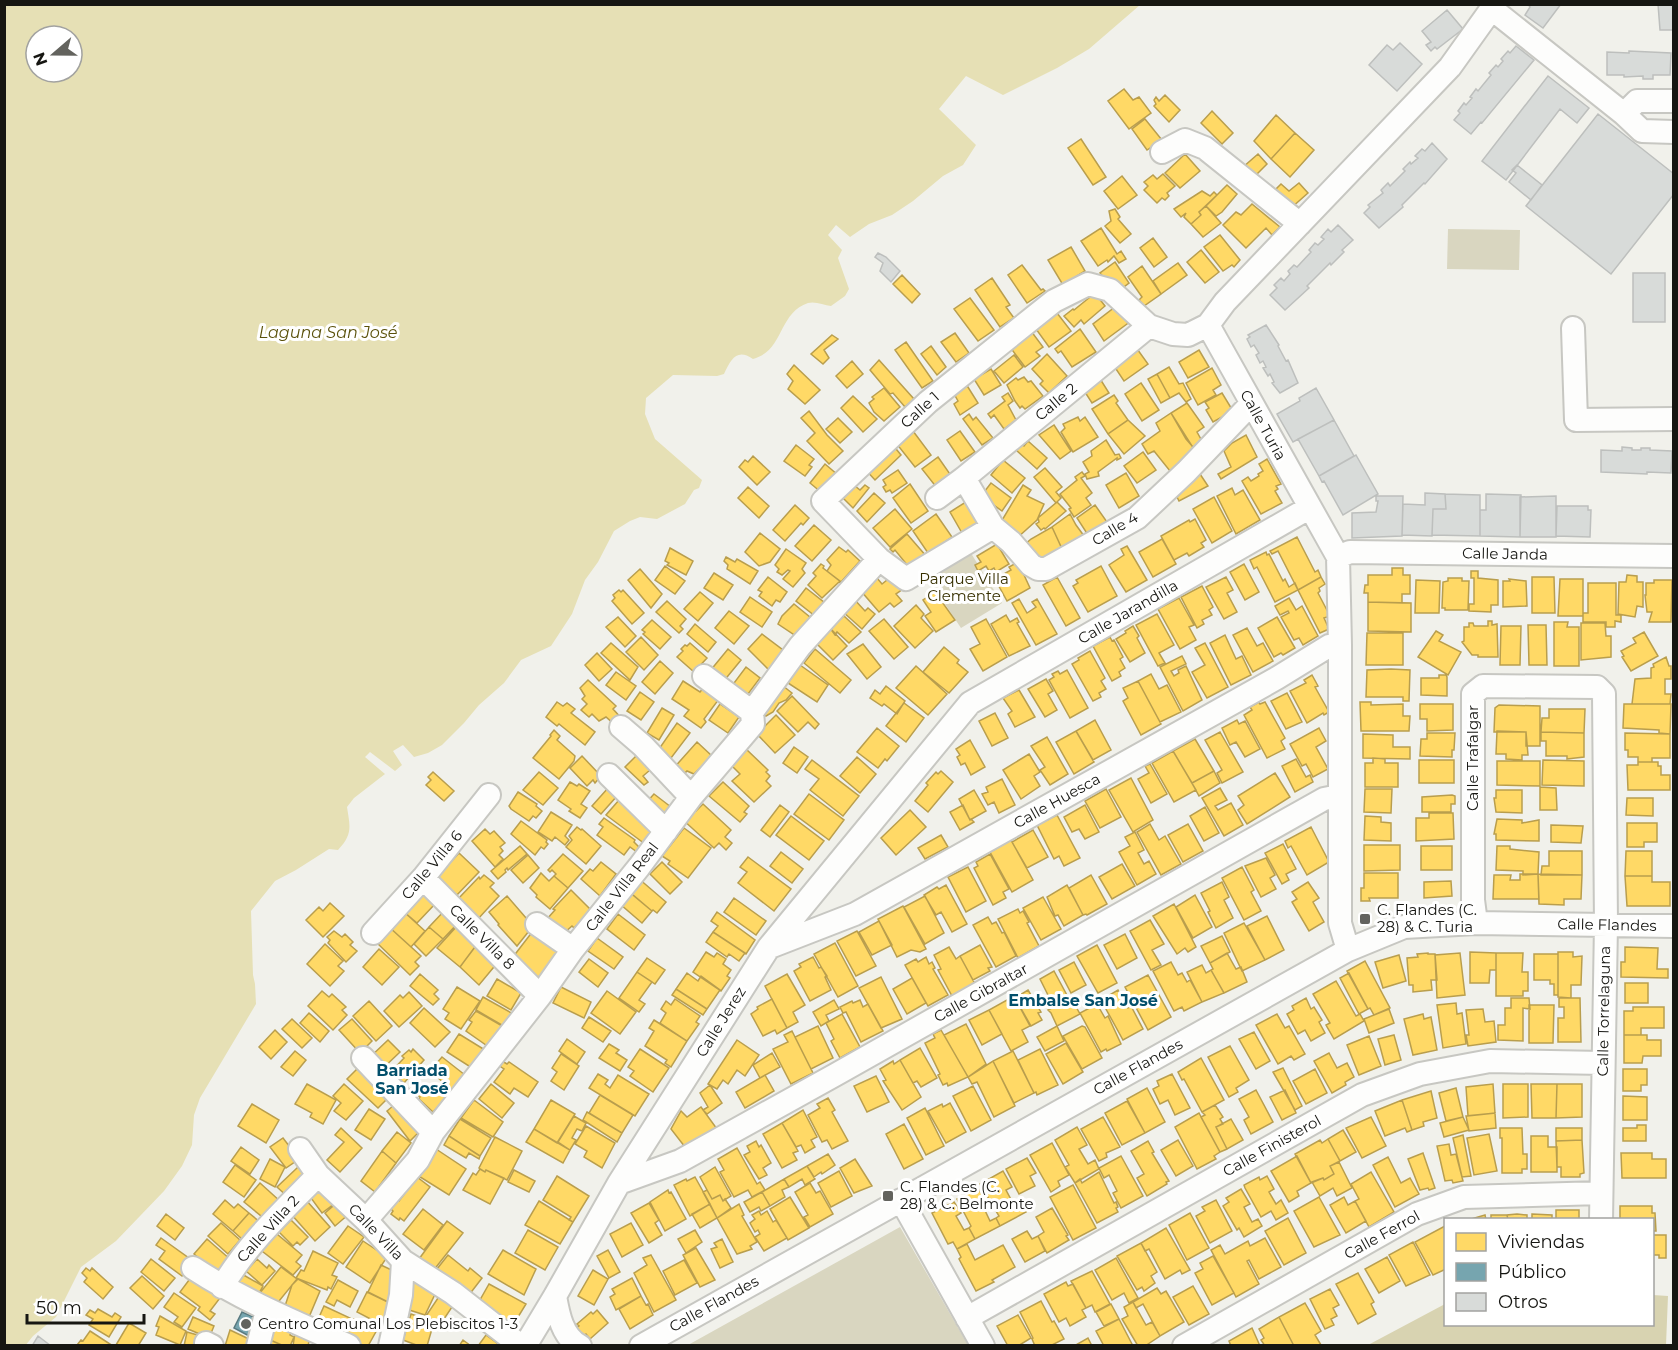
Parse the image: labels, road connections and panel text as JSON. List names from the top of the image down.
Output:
{
  "streets": {
    "street": [
      "Calle 2",
      "Calle 1",
      "Calle Turia",
      "Calle 4",
      "Calle Janda",
      "Calle Jarandilla",
      "Calle Trafalgar",
      "Calle Huesca",
      "Calle Villa 6",
      "Calle Villa Real",
      "Calle Flandes",
      "Calle Villa 8",
      "Calle Gibraltar",
      "Calle Torrelaguna",
      "Calle Jerez",
      "Calle Finisterol",
      "Calle Villa 2",
      "Calle Villa",
      "Calle Ferrol"
    ]
  },
  "crossings": [
    ["Calle 2", "Calle 1"],
    ["Calle 1", "Calle Turia"],
    ["Calle 1", "Calle 4"],
    ["Calle 1", "Calle Villa Real"],
    ["Calle Turia", "Calle 4"],
    ["Calle Turia", "Calle Janda"],
    ["Calle Turia", "Calle Jarandilla"],
    ["Calle Turia", "Calle Huesca"],
    ["Calle Turia", "Calle Flandes"],
    ["Calle Turia", "Calle Gibraltar"],
    ["Calle Jarandilla", "Calle Jerez"],
    ["Calle Trafalgar", "Calle Flandes"],
    ["Calle Trafalgar", "Calle Torrelaguna"],
    ["Calle Huesca", "Calle Jerez"],
    ["Calle Villa 6", "Calle Villa 8"],
    ["Calle Villa Real", "Calle Villa 8"],
    ["Calle Villa Real", "Calle Villa"],
    ["Calle Flandes", "Calle Torrelaguna"],
    ["Calle Gibraltar", "Calle Jerez"],
    ["Calle Torrelaguna", "Calle Finisterol"],
    ["Calle Torrelaguna", "Calle Ferrol"],
    ["Calle Jerez", "Calle Villa"],
    ["Calle Villa 2", "Calle Villa"]
  ],
  "districts": ["Embalse San José", "Barriada San José"],
  "water": ["Laguna San José"],
  "parks": ["Parque Villa Clemente"],
  "places": {
    "transit": ["C. Flandes (C. 28) & C. Turia", "C. Flandes (C. 28) & C. Belmonte"],
    "other": ["Centro Comunal Los Plebiscitos 1-3"]
  },
  "legend": ["Viviendas", "Público", "Otros"],
  "scale_bar": "50 m",
  "north": "left"
}
